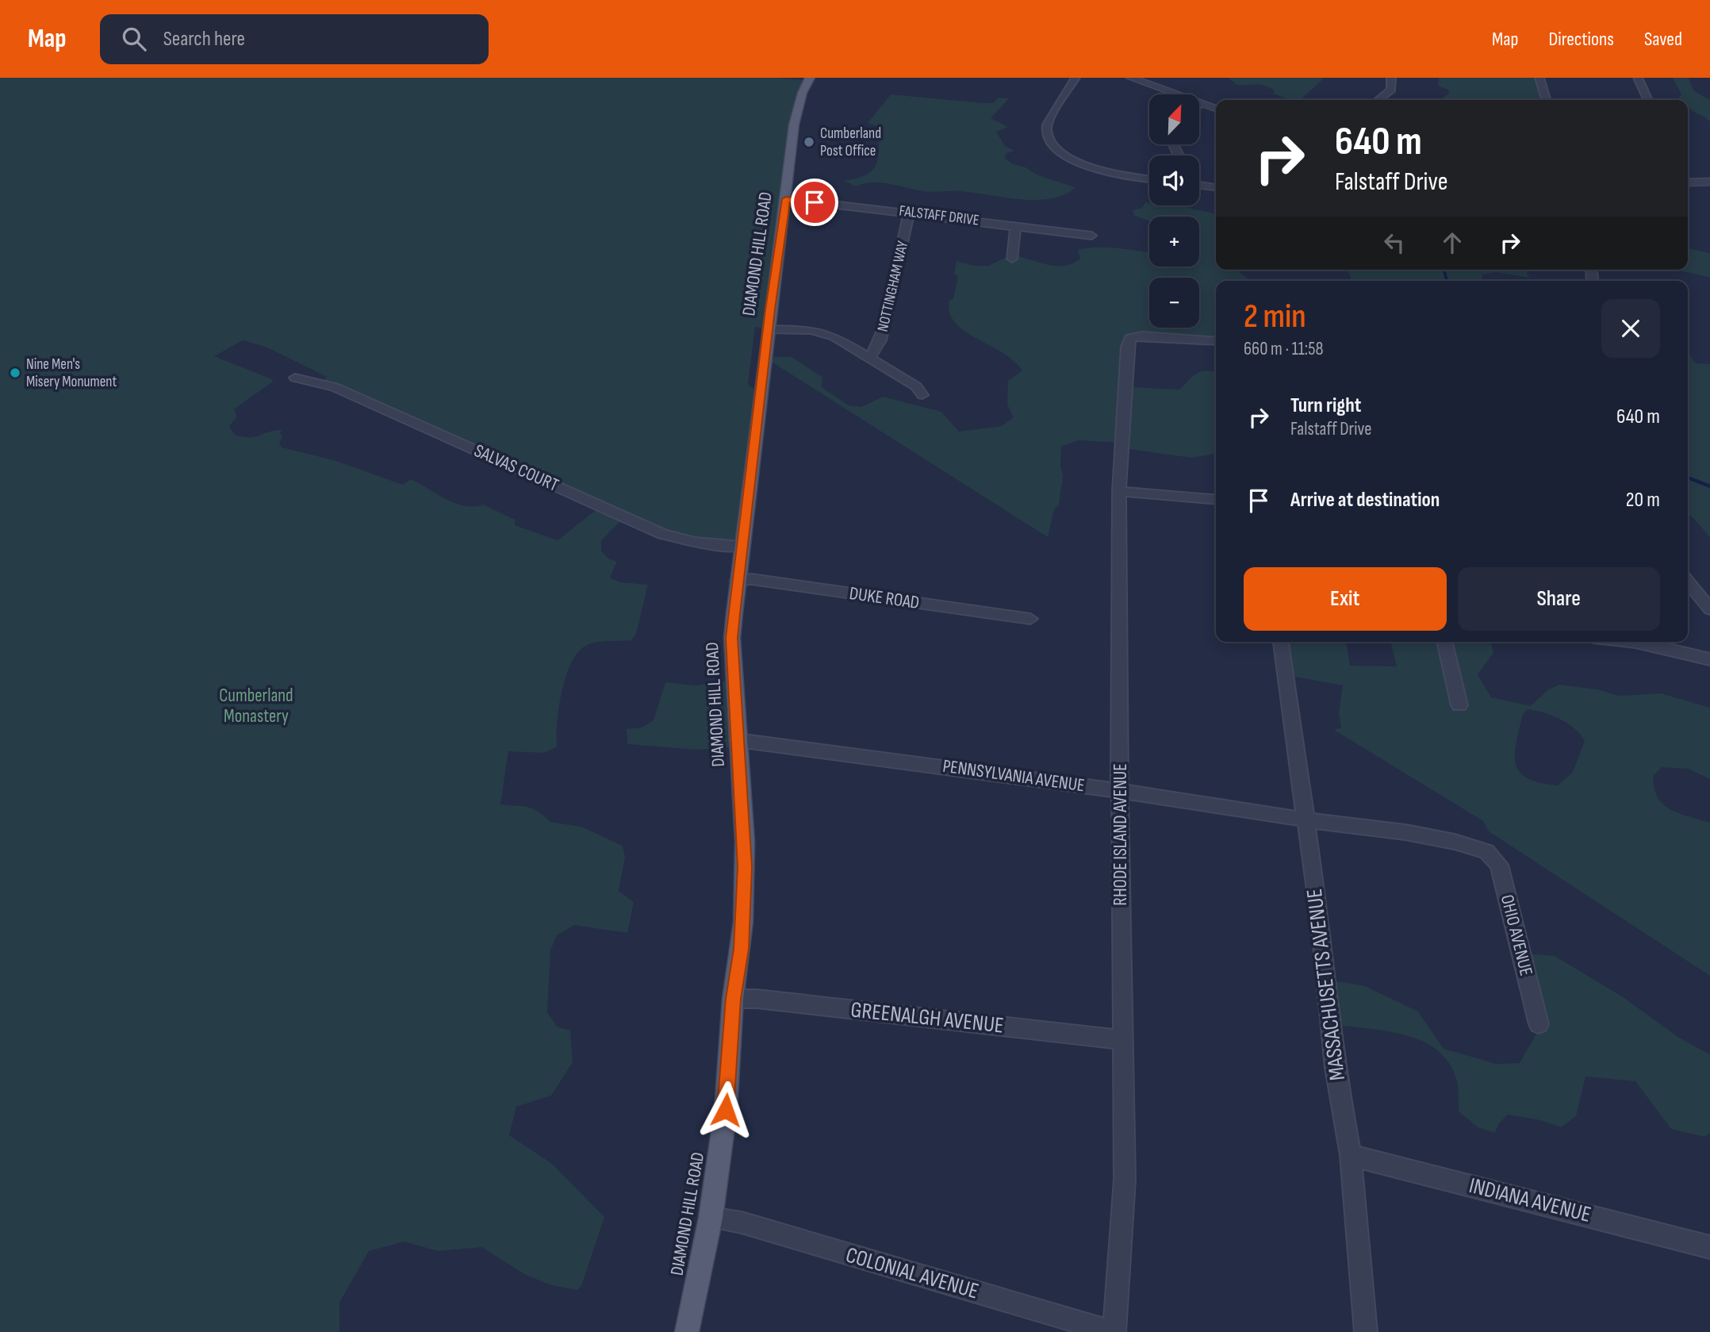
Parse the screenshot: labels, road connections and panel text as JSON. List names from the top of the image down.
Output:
{
  "streets": {
    "main road": ["DIAMOND HILL ROAD"],
    "street": [
      "FALSTAFF DRIVE",
      "NOTTINGHAM WAY",
      "SALVAS COURT",
      "DUKE ROAD",
      "PENNSYLVANIA AVENUE",
      "RHODE ISLAND AVENUE",
      "OHIO AVENUE",
      "MASSACHUSETTS AVENUE",
      "GREENALGH AVENUE",
      "INDIANA AVENUE",
      "COLONIAL AVENUE"
    ]
  },
  "crossings": [
    ["FALSTAFF DRIVE", "DIAMOND HILL ROAD"],
    ["FALSTAFF DRIVE", "NOTTINGHAM WAY"],
    ["DIAMOND HILL ROAD", "SALVAS COURT"],
    ["DIAMOND HILL ROAD", "DUKE ROAD"],
    ["DIAMOND HILL ROAD", "PENNSYLVANIA AVENUE"],
    ["DIAMOND HILL ROAD", "GREENALGH AVENUE"],
    ["DIAMOND HILL ROAD", "COLONIAL AVENUE"],
    ["PENNSYLVANIA AVENUE", "RHODE ISLAND AVENUE"],
    ["PENNSYLVANIA AVENUE", "OHIO AVENUE"],
    ["PENNSYLVANIA AVENUE", "MASSACHUSETTS AVENUE"],
    ["RHODE ISLAND AVENUE", "GREENALGH AVENUE"],
    ["RHODE ISLAND AVENUE", "COLONIAL AVENUE"],
    ["MASSACHUSETTS AVENUE", "INDIANA AVENUE"]
  ],
  "parks": ["Cumberland Monastery"],
  "places": ["Cumberland Post Office", "Nine Men's Misery Monument"],
  "north": "top right",
  "page": {
    "header": "Map",
    "search": "Search here",
    "nav": ["Map", "Directions", "Saved"],
    "map_buttons": ["+", "−"],
    "turn": ["640 m", "Falstaff Drive"],
    "heading": ["2 min", "660 m · 11:58"],
    "list": [
      {
        "name": "Turn right",
        "note": "Falstaff Drive",
        "value": "640 m"
      },
      {
        "name": "Arrive at destination",
        "value": "20 m"
      }
    ],
    "buttons": ["Exit", "Share"]
  }
}
